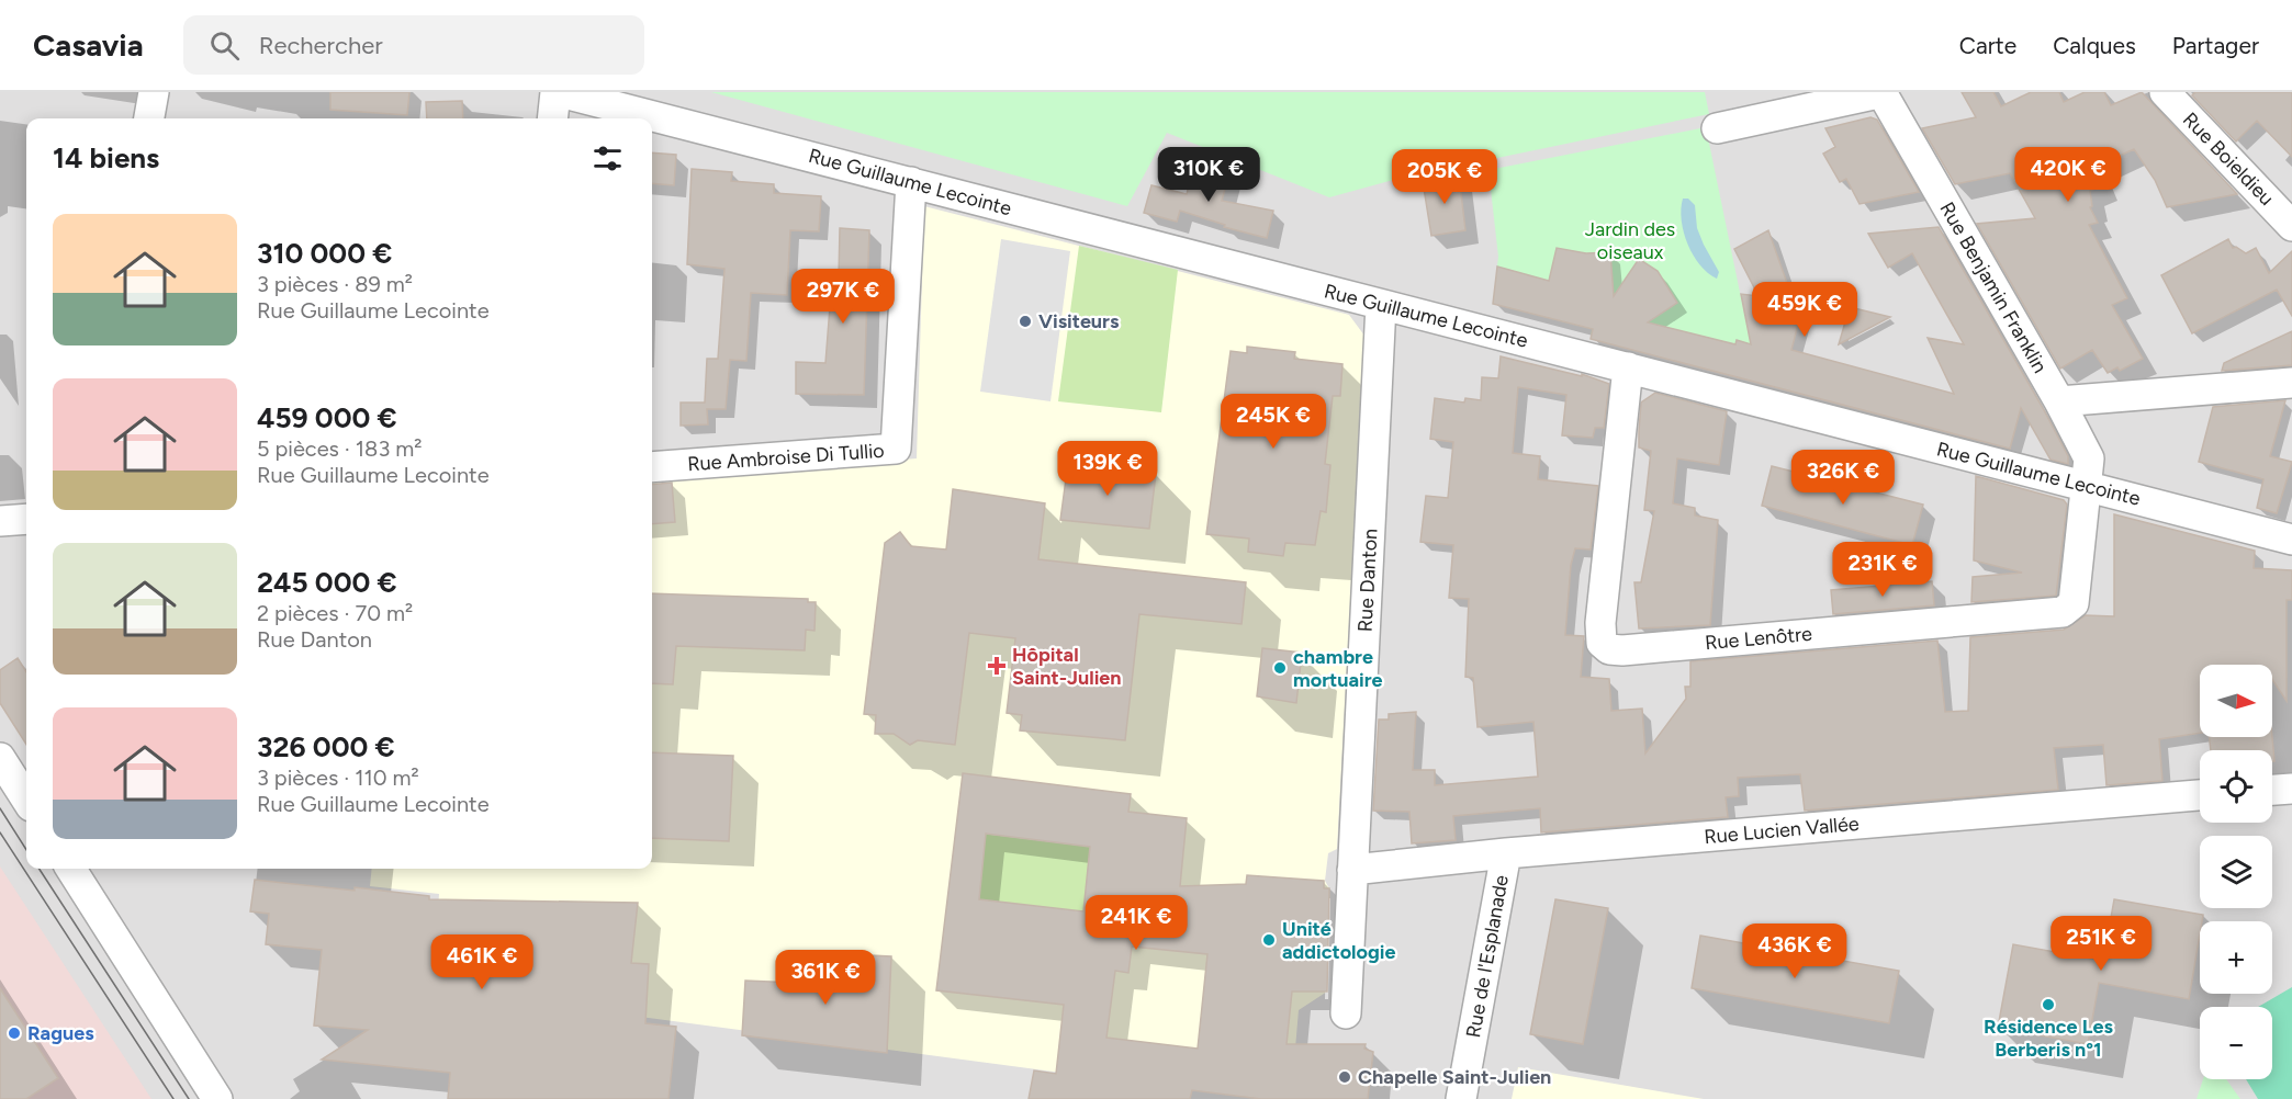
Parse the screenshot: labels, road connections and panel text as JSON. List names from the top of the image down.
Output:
{
  "streets": {
    "street": [
      "Rue Boieldieu",
      "Rue Guillaume Lecointe",
      "Rue Benjamin Franklin",
      "Rue Ambroise Di Tullio",
      "Rue Danton",
      "Rue Lenôtre",
      "Rue Lucien Vallée",
      "Rue de l'Esplanade"
    ]
  },
  "crossings": [
    ["Rue Guillaume Lecointe", "Rue Benjamin Franklin"],
    ["Rue Guillaume Lecointe", "Rue Ambroise Di Tullio"],
    ["Rue Guillaume Lecointe", "Rue Danton"],
    ["Rue Guillaume Lecointe", "Rue Lenôtre"],
    ["Rue Benjamin Franklin", "Rue Lenôtre"],
    ["Rue Danton", "Rue Lucien Vallée"],
    ["Rue Lucien Vallée", "Rue de l'Esplanade"]
  ],
  "parks": ["Jardin des oiseaux"],
  "places": {
    "other": [
      "Visiteurs",
      "chambre mortuaire",
      "Unité addictologie",
      "Résidence Les Berberis n°1",
      "Ragues",
      "Chapelle Saint-Julien"
    ],
    "health": ["Hôpital Saint-Julien"]
  },
  "north": "right",
  "page": {
    "header": "Casavia",
    "search": "Rechercher",
    "nav": ["Carte", "Calques", "Partager"],
    "heading": "14 biens",
    "price": [
      "310K €",
      "420K €",
      "205K €",
      "297K €",
      "459K €",
      "245K €",
      "139K €",
      "326K €",
      "231K €",
      "241K €",
      "251K €",
      "436K €",
      "461K €",
      "361K €"
    ],
    "list": [
      {
        "name": "310 000 €",
        "note": "3 pièces · 89 m² · Rue Guillaume Lecointe"
      },
      {
        "name": "459 000 €",
        "note": "5 pièces · 183 m² · Rue Guillaume Lecointe"
      },
      {
        "name": "245 000 €",
        "note": "2 pièces · 70 m² · Rue Danton"
      },
      {
        "name": "326 000 €",
        "note": "3 pièces · 110 m² · Rue Guillaume Lecointe"
      }
    ],
    "map_buttons": ["+", "−"]
  }
}
